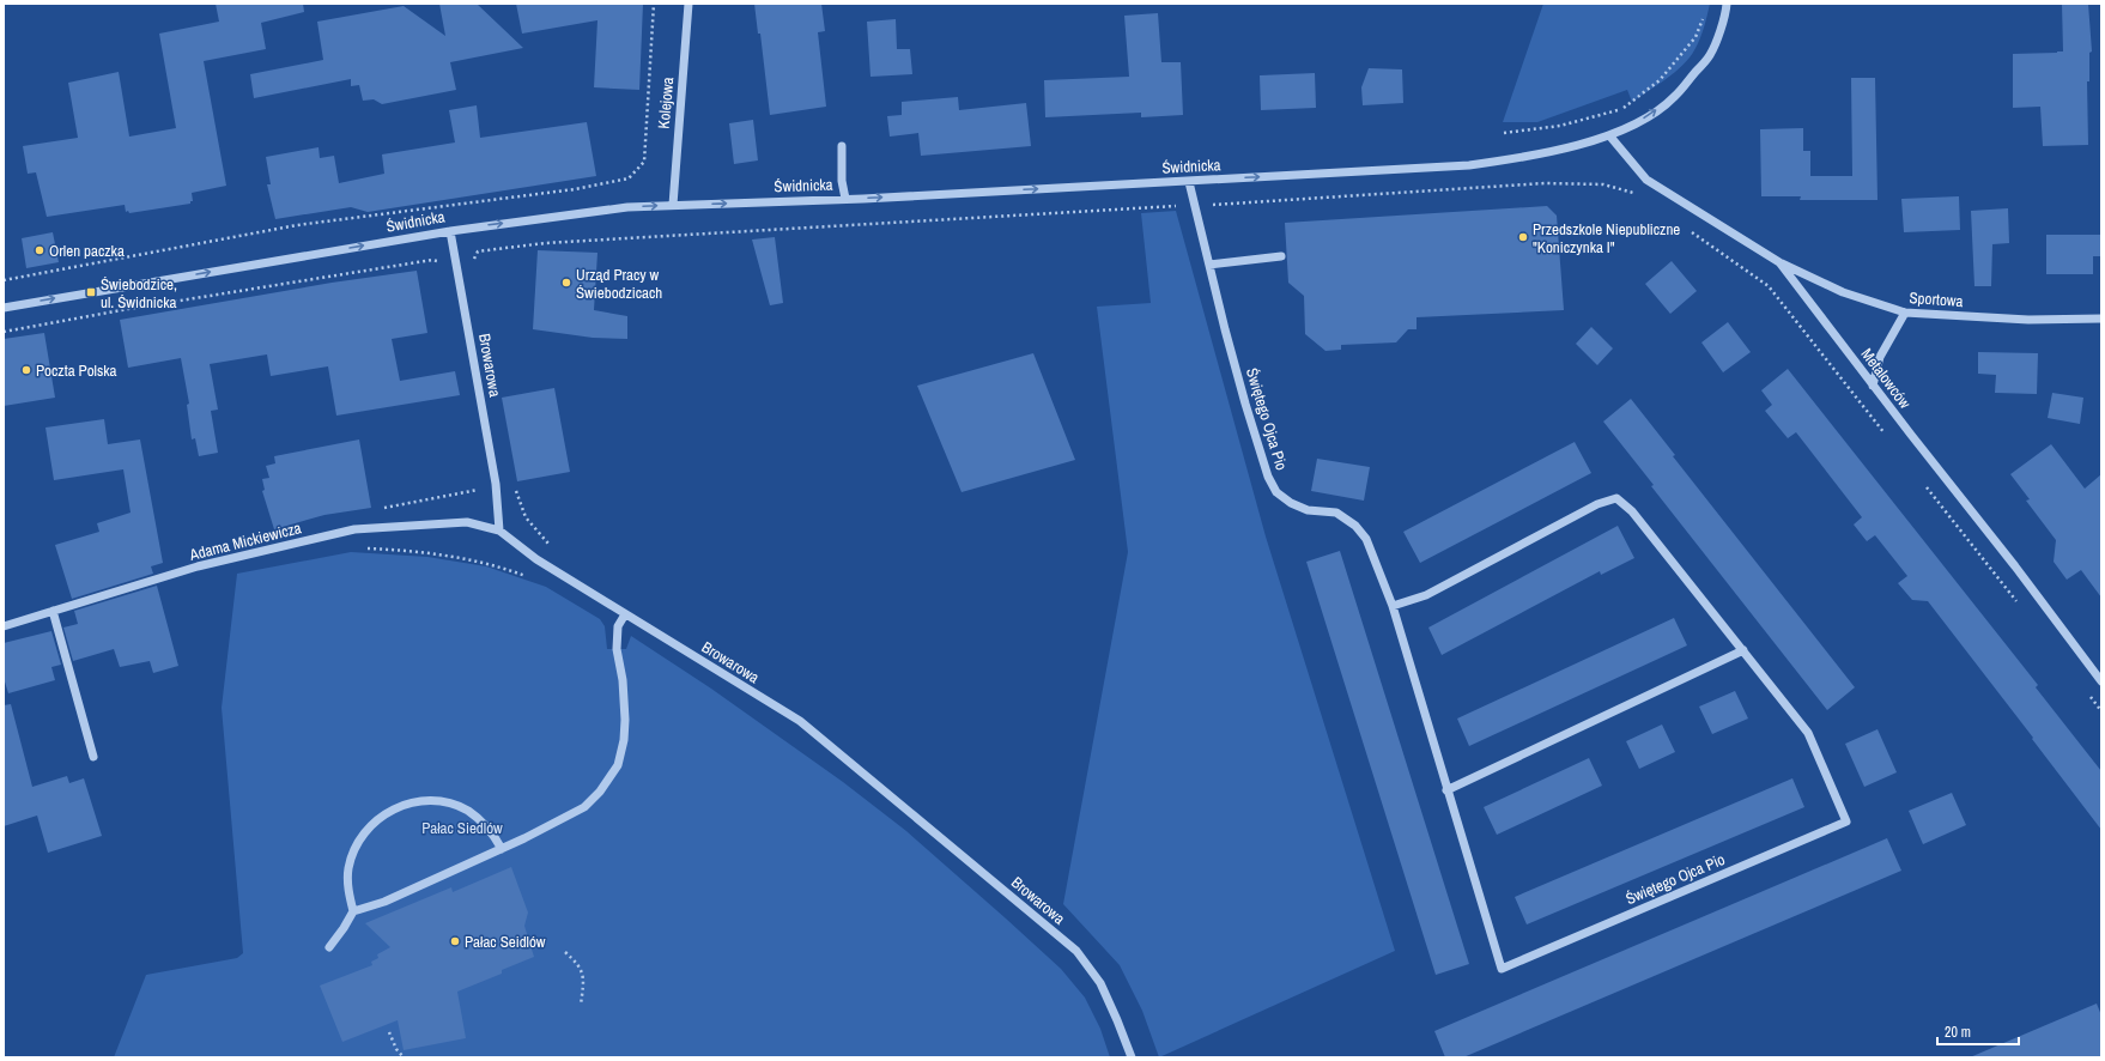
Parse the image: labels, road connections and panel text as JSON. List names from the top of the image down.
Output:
{
  "streets": {
    "street": [
      "Kolejowa",
      "Świdnicka",
      "Sportowa",
      "Browarowa",
      "Metalowców",
      "Świętego Ojca Pio",
      "Adama Mickiewicza"
    ]
  },
  "crossings": [
    ["Kolejowa", "Świdnicka"],
    ["Świdnicka", "Browarowa"],
    ["Świdnicka", "Metalowców"],
    ["Świdnicka", "Świętego Ojca Pio"],
    ["Sportowa", "Metalowców"],
    ["Browarowa", "Adama Mickiewicza"]
  ],
  "one_way": ["Świdnicka"],
  "parks": ["Pałac Siedlów"],
  "places": {
    "other": [
      "Przedszkole Niepubliczne \"Koniczynka I\"",
      "Orlen paczka",
      "Urząd Pracy w Świebodzicach",
      "Poczta Polska",
      "Pałac Seidlów"
    ],
    "transit": ["Świebodzice, ul. Świdnicka"]
  },
  "scale_bar": "20 m"
}
